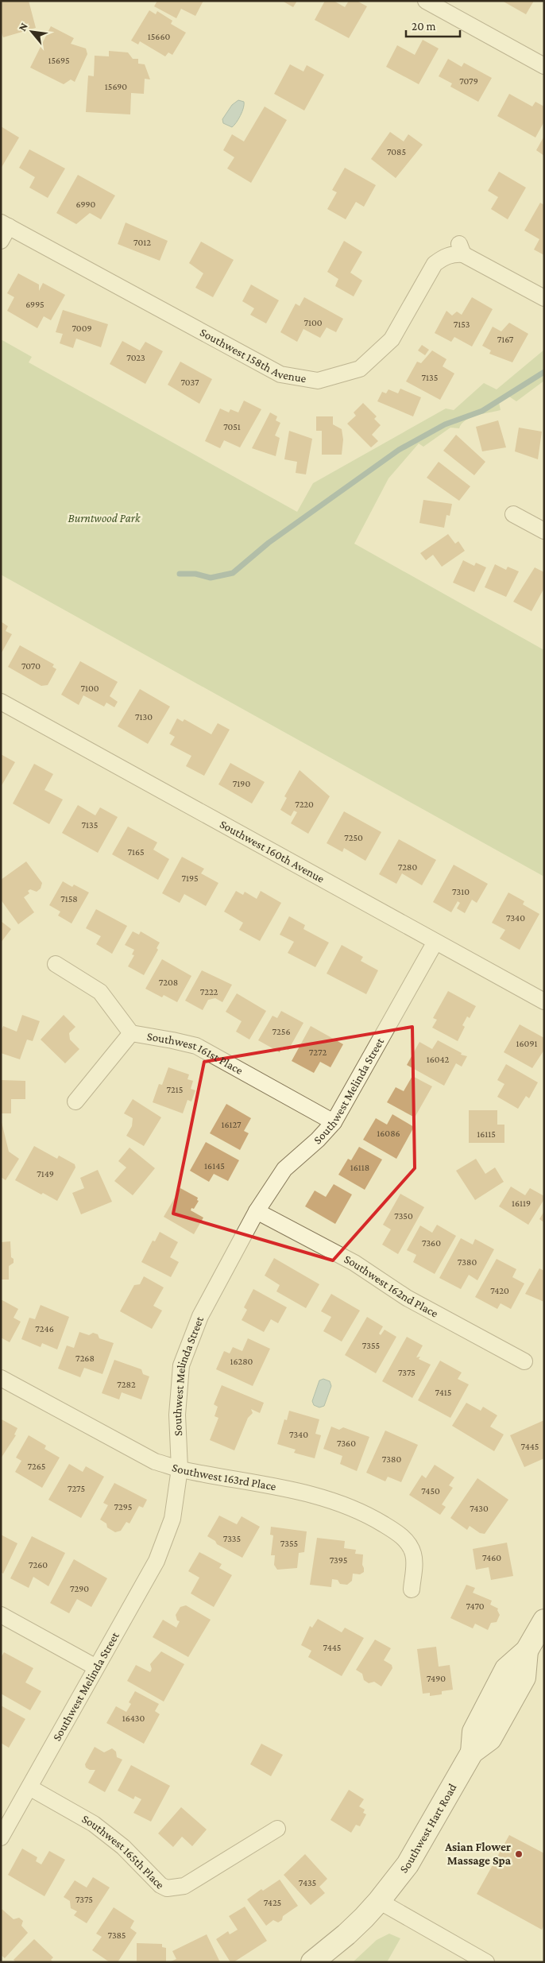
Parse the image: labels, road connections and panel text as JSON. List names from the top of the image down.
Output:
{
  "streets": {
    "main road": ["Southwest Hart Road"],
    "street": [
      "Southwest 158th Avenue",
      "Southwest 160th Avenue",
      "Southwest 161st Place",
      "Southwest Melinda Street",
      "Southwest 162nd Place",
      "Southwest 163rd Place",
      "Southwest 165th Place"
    ]
  },
  "crossings": [
    ["Southwest 160th Avenue", "Southwest Melinda Street"],
    ["Southwest 161st Place", "Southwest Melinda Street"],
    ["Southwest Melinda Street", "Southwest 162nd Place"],
    ["Southwest Melinda Street", "Southwest 163rd Place"],
    ["Southwest Melinda Street", "Southwest 165th Place"]
  ],
  "parks": ["Burntwood Park"],
  "places": ["Asian Flower Massage Spa"],
  "house_numbers": [
    "15660",
    "15695",
    "7079",
    "15690",
    "7085",
    "6990",
    "7012",
    "6995",
    "7100",
    "7153",
    "7009",
    "7167",
    "7023",
    "7135",
    "7037",
    "7051",
    "7070",
    "7100",
    "7130",
    "7190",
    "7220",
    "7135",
    "7250",
    "7165",
    "7280",
    "7195",
    "7310",
    "7158",
    "7340",
    "7208",
    "7222",
    "7256",
    "16091",
    "7272",
    "16042",
    "7215",
    "16127",
    "16086",
    "16115",
    "16145",
    "16118",
    "7149",
    "16119",
    "7350",
    "7360",
    "7380",
    "7420",
    "7246",
    "7355",
    "7268",
    "16280",
    "7375",
    "7282",
    "7415",
    "7340",
    "7360",
    "7445",
    "7380",
    "7265",
    "7275",
    "7450",
    "7295",
    "7430",
    "7335",
    "7355",
    "7460",
    "7395",
    "7260",
    "7290",
    "7470",
    "7445",
    "7490",
    "16430",
    "7435",
    "7375",
    "7425",
    "7385"
  ],
  "scale_bar": "20 m",
  "north": "top left"
}
